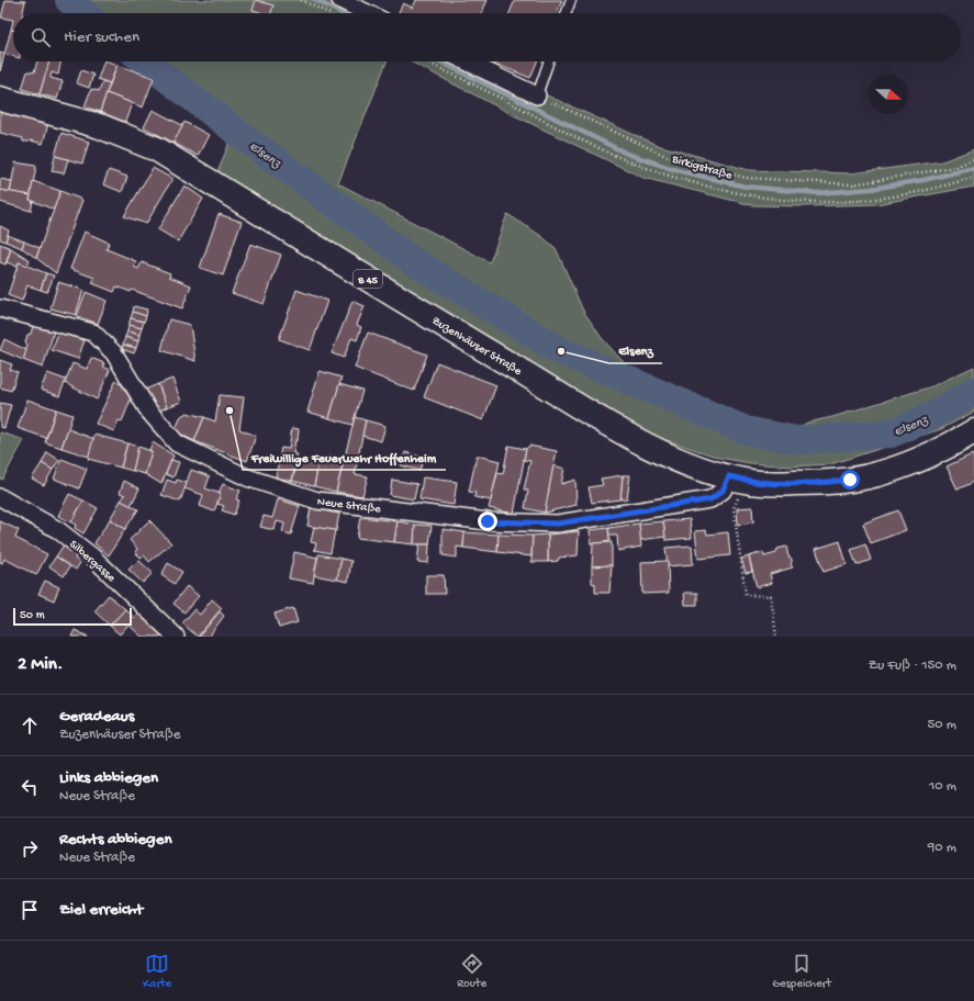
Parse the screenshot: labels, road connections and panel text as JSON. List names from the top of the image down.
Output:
{
  "streets": {
    "main road": ["B 45", "Zuzenhäuser Straße"],
    "street": ["Neue Straße", "Silbergasse"],
    "path": ["Birkigstraße"]
  },
  "crossings": [
    ["Zuzenhäuser Straße", "Neue Straße"]
  ],
  "water": ["Elsenz"],
  "places": ["Elsenz", "Freiwillige Feuerwehr Hoffenheim"],
  "scale_bar": "50 m",
  "north": "right",
  "page": {
    "search": "Hier suchen",
    "scale": "50 m",
    "heading": ["2 Min.", "Zu Fuß · 150 m"],
    "list": [
      ["Geradeaus", "Zuzenhäuser Straße", "50 m"],
      ["Links abbiegen", "Neue Straße", "10 m"],
      ["Rechts abbiegen", "Neue Straße", "90 m"],
      "Ziel erreicht"
    ],
    "nav": ["Karte", "Route", "Gespeichert"]
  }
}
